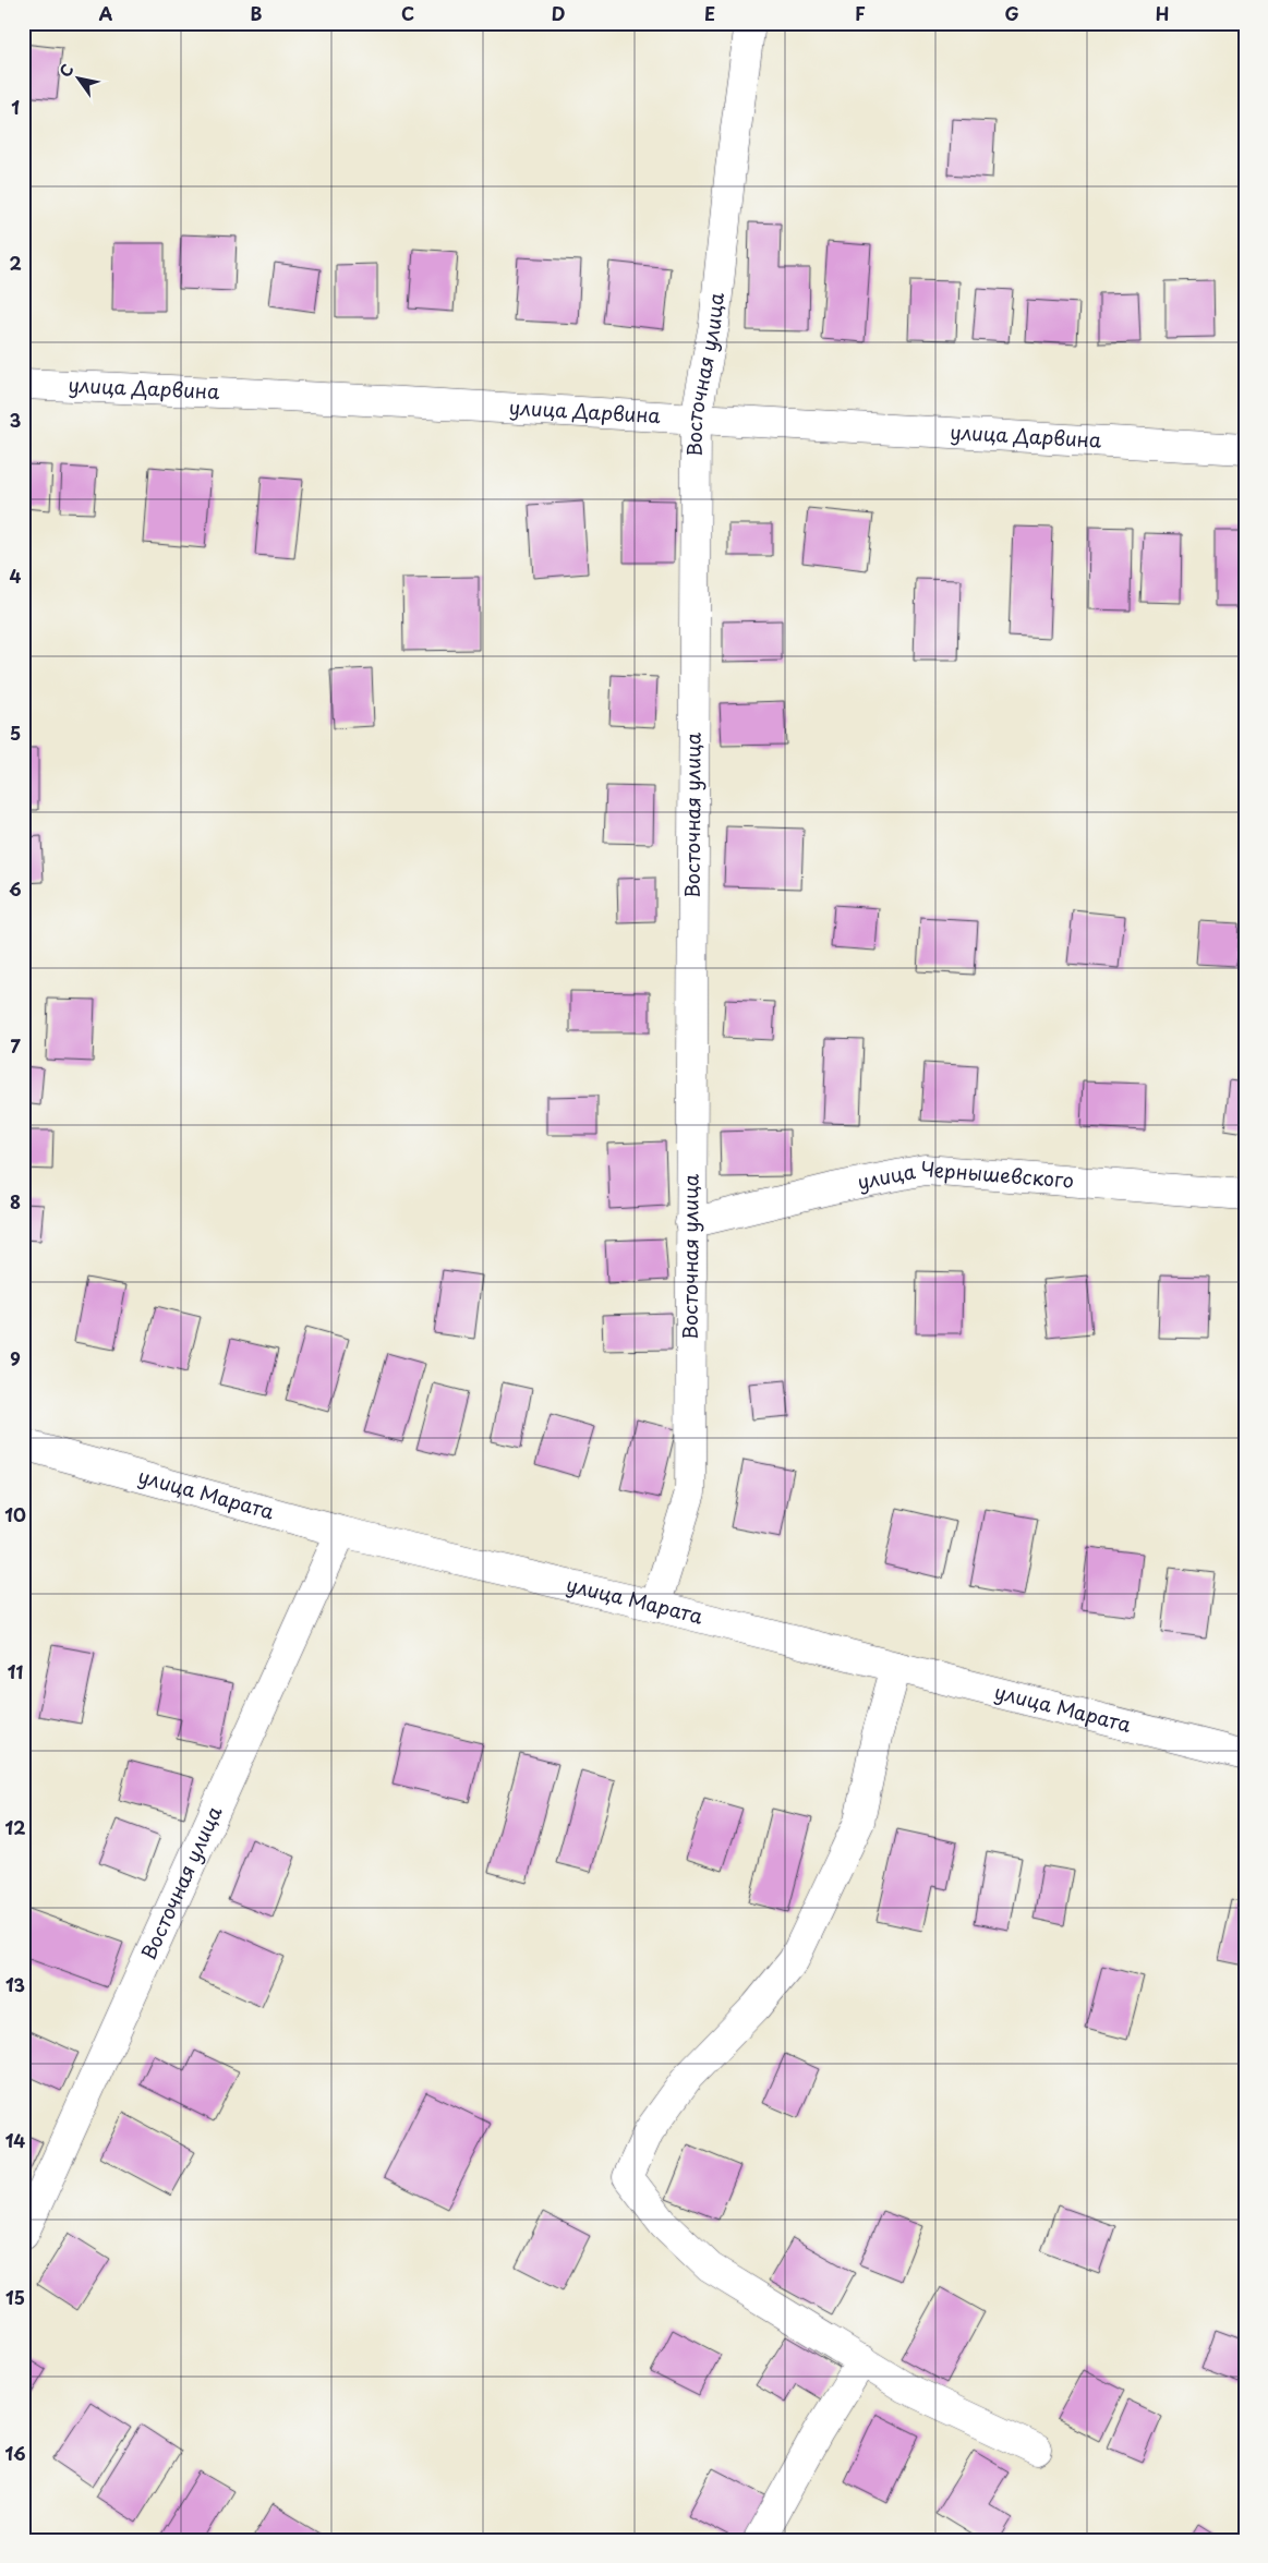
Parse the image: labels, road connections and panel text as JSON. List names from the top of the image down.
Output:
{
  "streets": {
    "street": [
      "Восточная улица",
      "улица Дарвина",
      "улица Чернышевского",
      "улица Марата"
    ]
  },
  "crossings": [
    ["Восточная улица", "улица Дарвина"],
    ["Восточная улица", "улица Чернышевского"],
    ["Восточная улица", "улица Марата"]
  ],
  "north": "top left",
  "grid": {
    "columns": [
      "A",
      "B",
      "C",
      "D",
      "E",
      "F",
      "G",
      "H"
    ],
    "rows": [
      "1",
      "2",
      "3",
      "4",
      "5",
      "6",
      "7",
      "8",
      "9",
      "10",
      "11",
      "12",
      "13",
      "14",
      "15",
      "16"
    ]
  }
}
